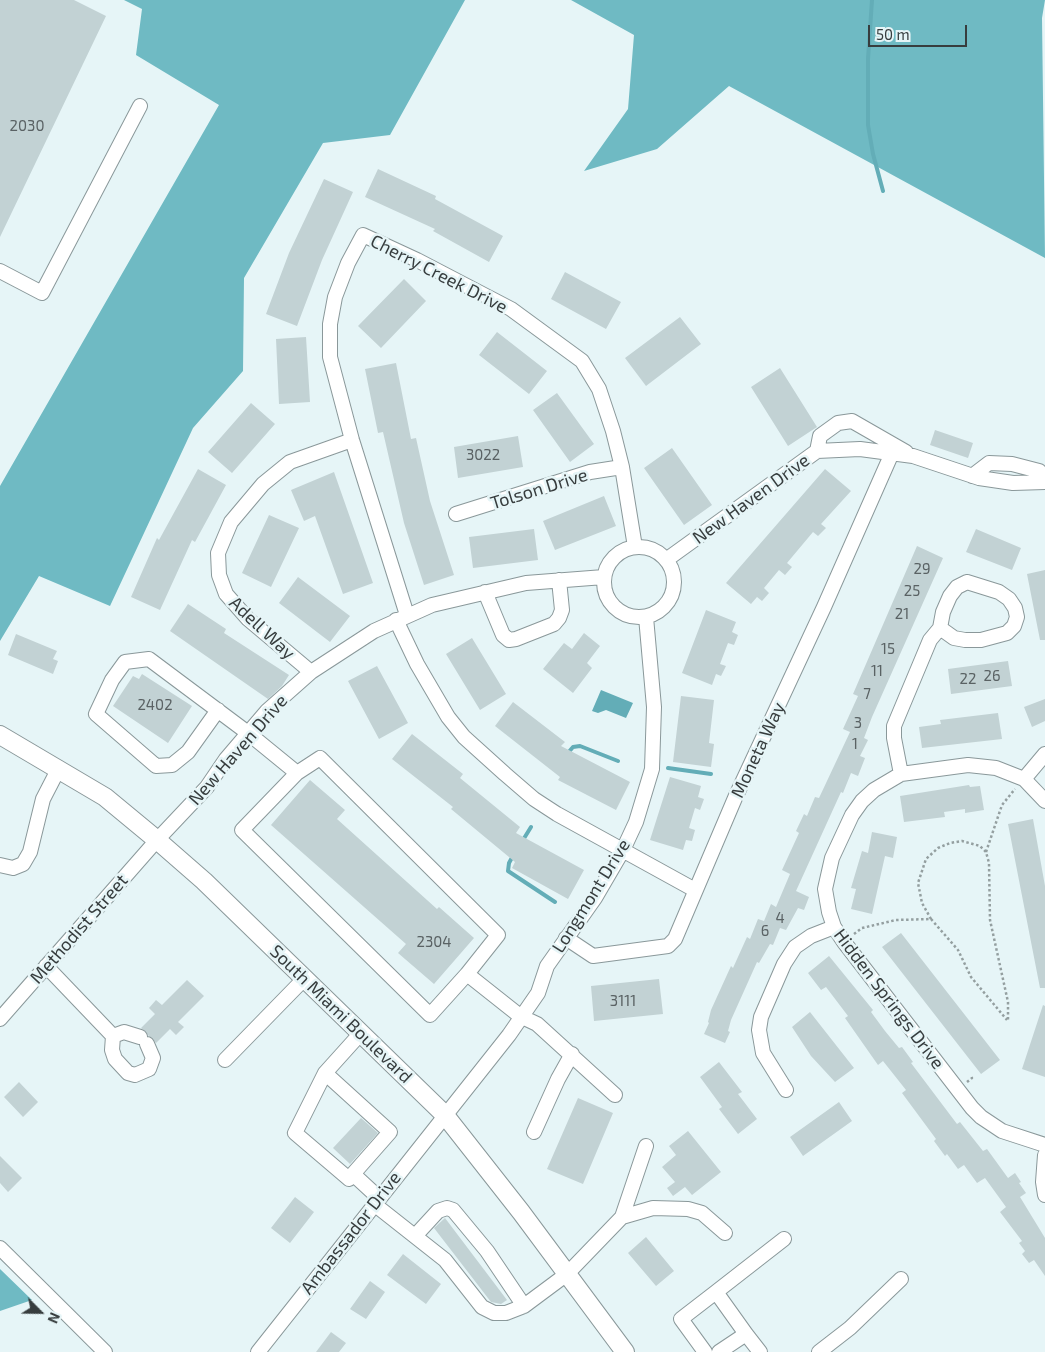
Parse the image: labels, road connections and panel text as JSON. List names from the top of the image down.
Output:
{
  "streets": {
    "main road": ["South Miami Boulevard"],
    "street": [
      "Cherry Creek Drive",
      "Tolson Drive",
      "New Haven Drive",
      "Adell Way",
      "Moneta Way",
      "Longmont Drive",
      "Methodist Street",
      "Hidden Springs Drive",
      "Ambassador Drive"
    ]
  },
  "crossings": [
    ["Cherry Creek Drive", "Tolson Drive"],
    ["Cherry Creek Drive", "New Haven Drive"],
    ["Cherry Creek Drive", "Adell Way"],
    ["Cherry Creek Drive", "Moneta Way"],
    ["Cherry Creek Drive", "Longmont Drive"],
    ["New Haven Drive", "Adell Way"],
    ["New Haven Drive", "Moneta Way"],
    ["New Haven Drive", "Longmont Drive"],
    ["New Haven Drive", "Methodist Street"],
    ["New Haven Drive", "South Miami Boulevard"],
    ["Moneta Way", "Longmont Drive"],
    ["Longmont Drive", "South Miami Boulevard"],
    ["Longmont Drive", "Ambassador Drive"],
    ["Methodist Street", "South Miami Boulevard"],
    ["South Miami Boulevard", "Ambassador Drive"]
  ],
  "house_numbers": [
    "2030",
    "3022",
    "29",
    "25",
    "21",
    "15",
    "11",
    "26",
    "22",
    "7",
    "2402",
    "3",
    "1",
    "4",
    "6",
    "2304",
    "3111"
  ],
  "scale_bar": "50 m",
  "north": "bottom right"
}
